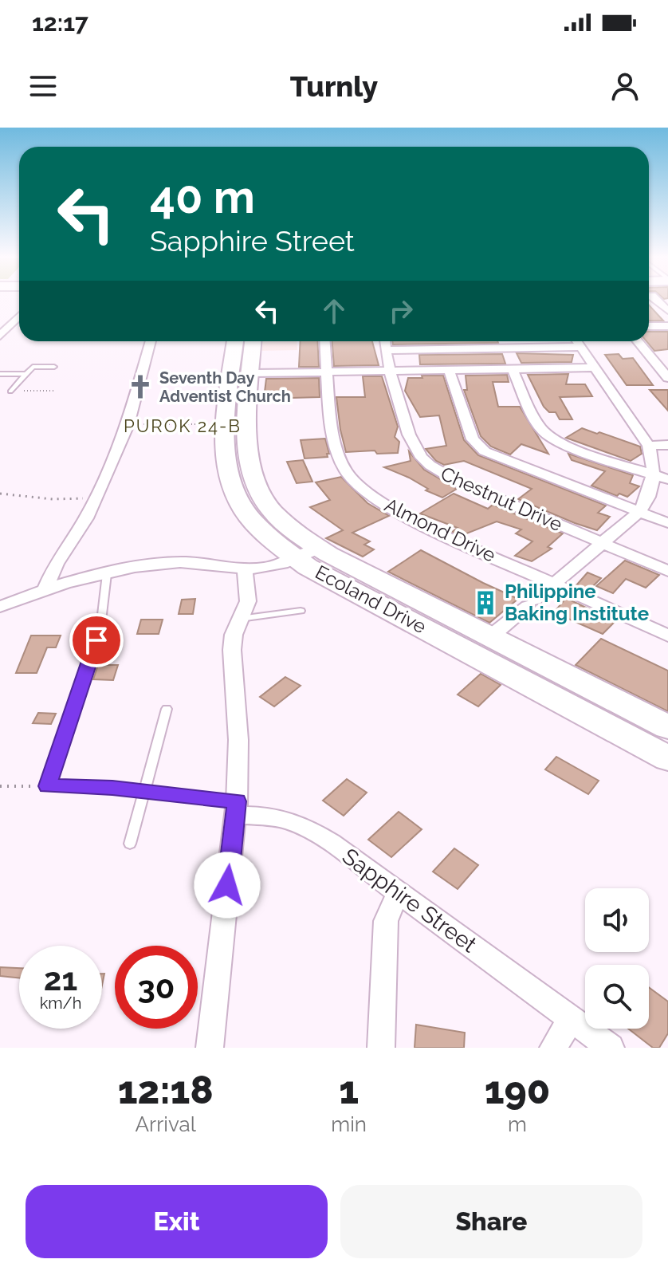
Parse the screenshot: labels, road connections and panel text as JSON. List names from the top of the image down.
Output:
{
  "streets": {
    "main road": ["Ecoland Drive"],
    "street": ["Chestnut Drive", "Almond Drive", "Sapphire Street"]
  },
  "districts": ["PUROK 24-B"],
  "places": {
    "church": ["Seventh Day Adventist Church"],
    "building": ["Philippine Baking Institute"]
  },
  "page": {
    "status": "12:17",
    "header": "Turnly",
    "turn": ["40 m", "Sapphire Street"],
    "speed": "21 km/h",
    "limit": "30",
    "eta": [
      "12:18",
      "Arrival",
      "1",
      "min",
      "190",
      "m"
    ],
    "buttons": ["Exit", "Share"]
  }
}
